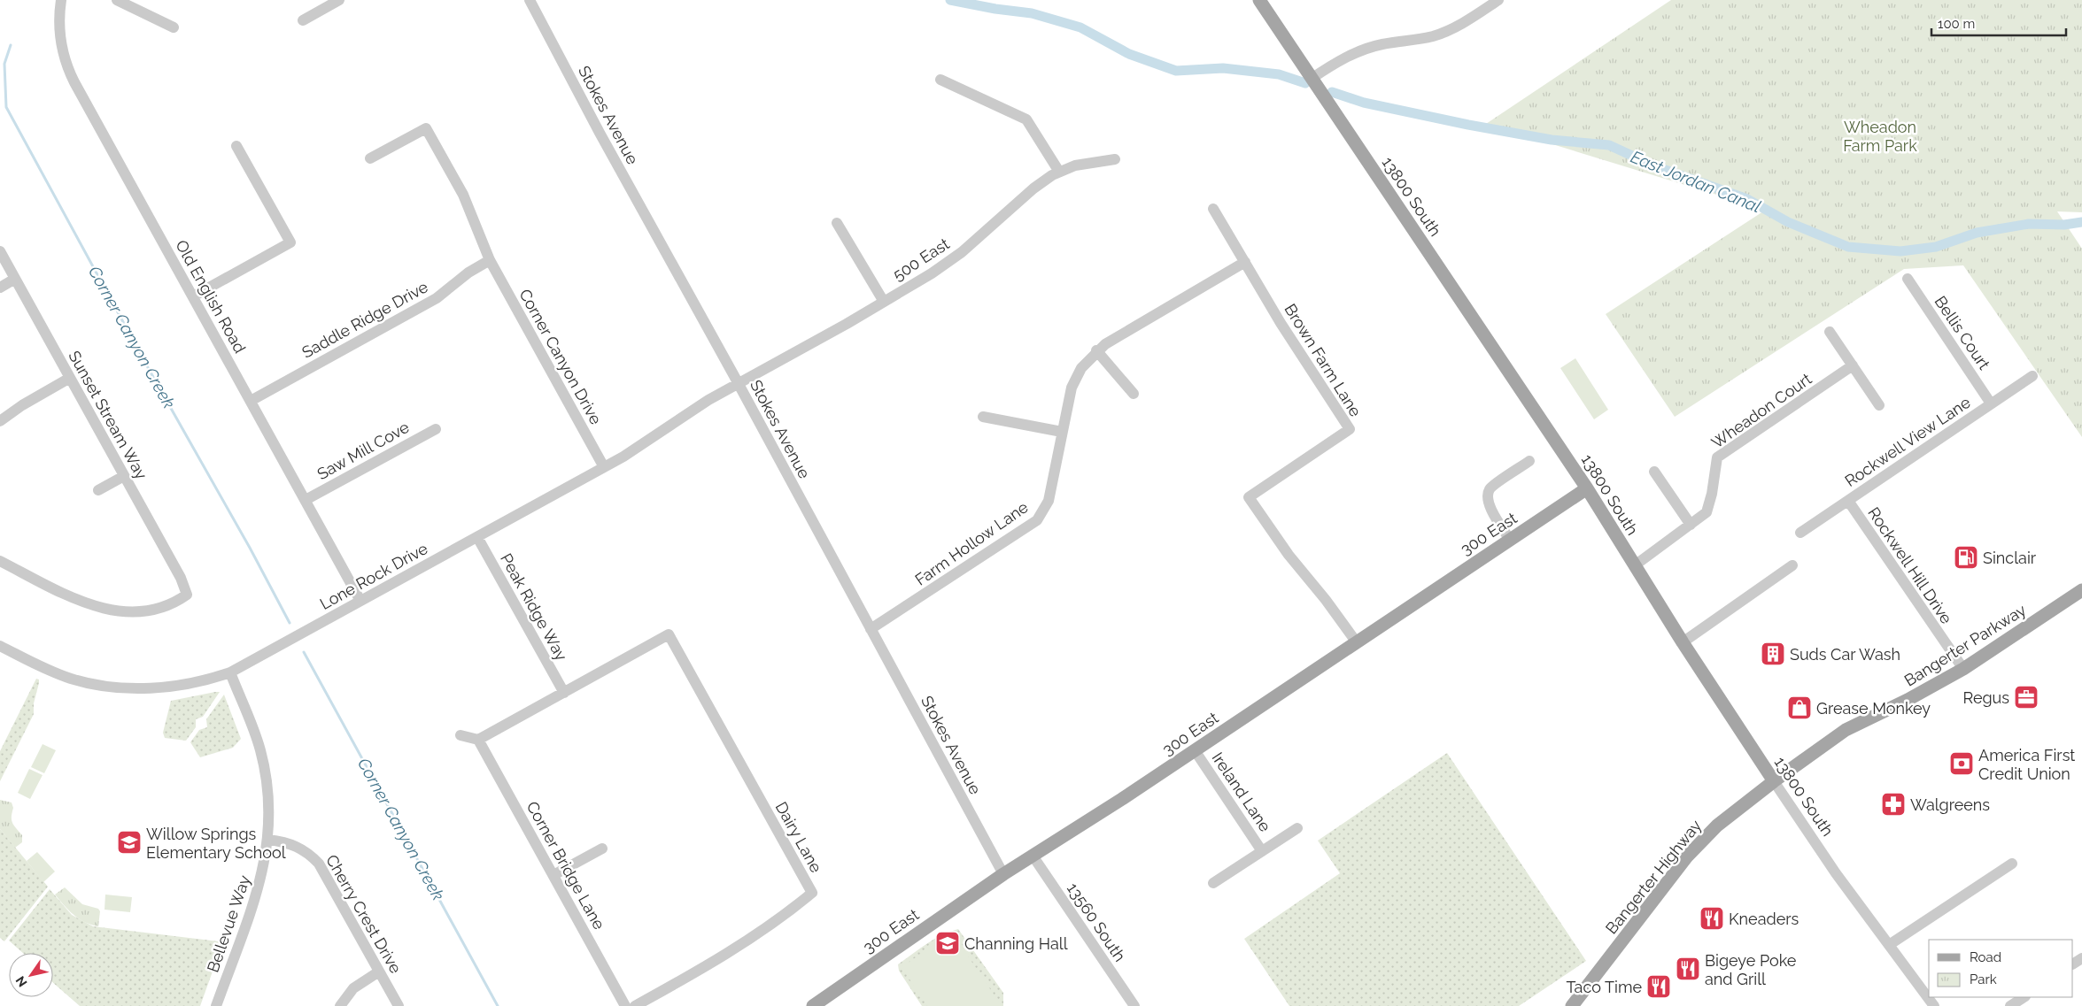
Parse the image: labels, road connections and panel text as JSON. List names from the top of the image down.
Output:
{
  "streets": {
    "main road": [
      "13800 South",
      "300 East",
      "Bangerter Parkway",
      "Bangerter Highway"
    ],
    "street": [
      "Stokes Avenue",
      "500 East",
      "Old English Road",
      "Saddle Ridge Drive",
      "Bellis Court",
      "Corner Canyon Drive",
      "Brown Farm Lane",
      "Wheadon Court",
      "Sunset Stream Way",
      "Rockwell View Lane",
      "Saw Mill Cove",
      "Farm Hollow Lane",
      "Rockwell Hill Drive",
      "Lone Rock Drive",
      "Peak Ridge Way",
      "Ireland Lane",
      "Dairy Lane",
      "Corner Bridge Lane",
      "Cherry Crest Drive",
      "13560 South",
      "Bellevue Way"
    ]
  },
  "crossings": [
    ["Stokes Avenue", "500 East"],
    ["Stokes Avenue", "300 East"],
    ["Stokes Avenue", "Farm Hollow Lane"],
    ["Stokes Avenue", "Lone Rock Drive"],
    ["13800 South", "Wheadon Court"],
    ["13800 South", "300 East"],
    ["13800 South", "Bangerter Parkway"],
    ["13800 South", "Bangerter Highway"],
    ["500 East", "Lone Rock Drive"],
    ["Old English Road", "Saddle Ridge Drive"],
    ["Old English Road", "Saw Mill Cove"],
    ["Old English Road", "Lone Rock Drive"],
    ["Saddle Ridge Drive", "Corner Canyon Drive"],
    ["Bellis Court", "Rockwell View Lane"],
    ["Corner Canyon Drive", "Lone Rock Drive"],
    ["Brown Farm Lane", "300 East"],
    ["Brown Farm Lane", "Farm Hollow Lane"],
    ["Rockwell View Lane", "Rockwell Hill Drive"],
    ["300 East", "Ireland Lane"],
    ["300 East", "13560 South"],
    ["Rockwell Hill Drive", "Bangerter Parkway"],
    ["Lone Rock Drive", "Peak Ridge Way"],
    ["Lone Rock Drive", "Bellevue Way"],
    ["Peak Ridge Way", "Dairy Lane"],
    ["Bangerter Parkway", "Bangerter Highway"],
    ["Cherry Crest Drive", "Bellevue Way"]
  ],
  "water": ["East Jordan Canal", "Corner Canyon Creek"],
  "parks": ["Wheadon Farm Park"],
  "places": {
    "fuel station": ["Sinclair"],
    "building": ["Suds Car Wash"],
    "office": ["Regus"],
    "shop": ["Grease Monkey"],
    "bank": ["America First Credit Union"],
    "pharmacy": ["Walgreens"],
    "school or university": ["Willow Springs Elementary School", "Channing Hall"],
    "restaurant": ["Kneaders", "Bigeye Poke and Grill", "Taco Time"]
  },
  "legend": ["Road", "Park"],
  "scale_bar": "100 m",
  "north": "bottom left"
}
